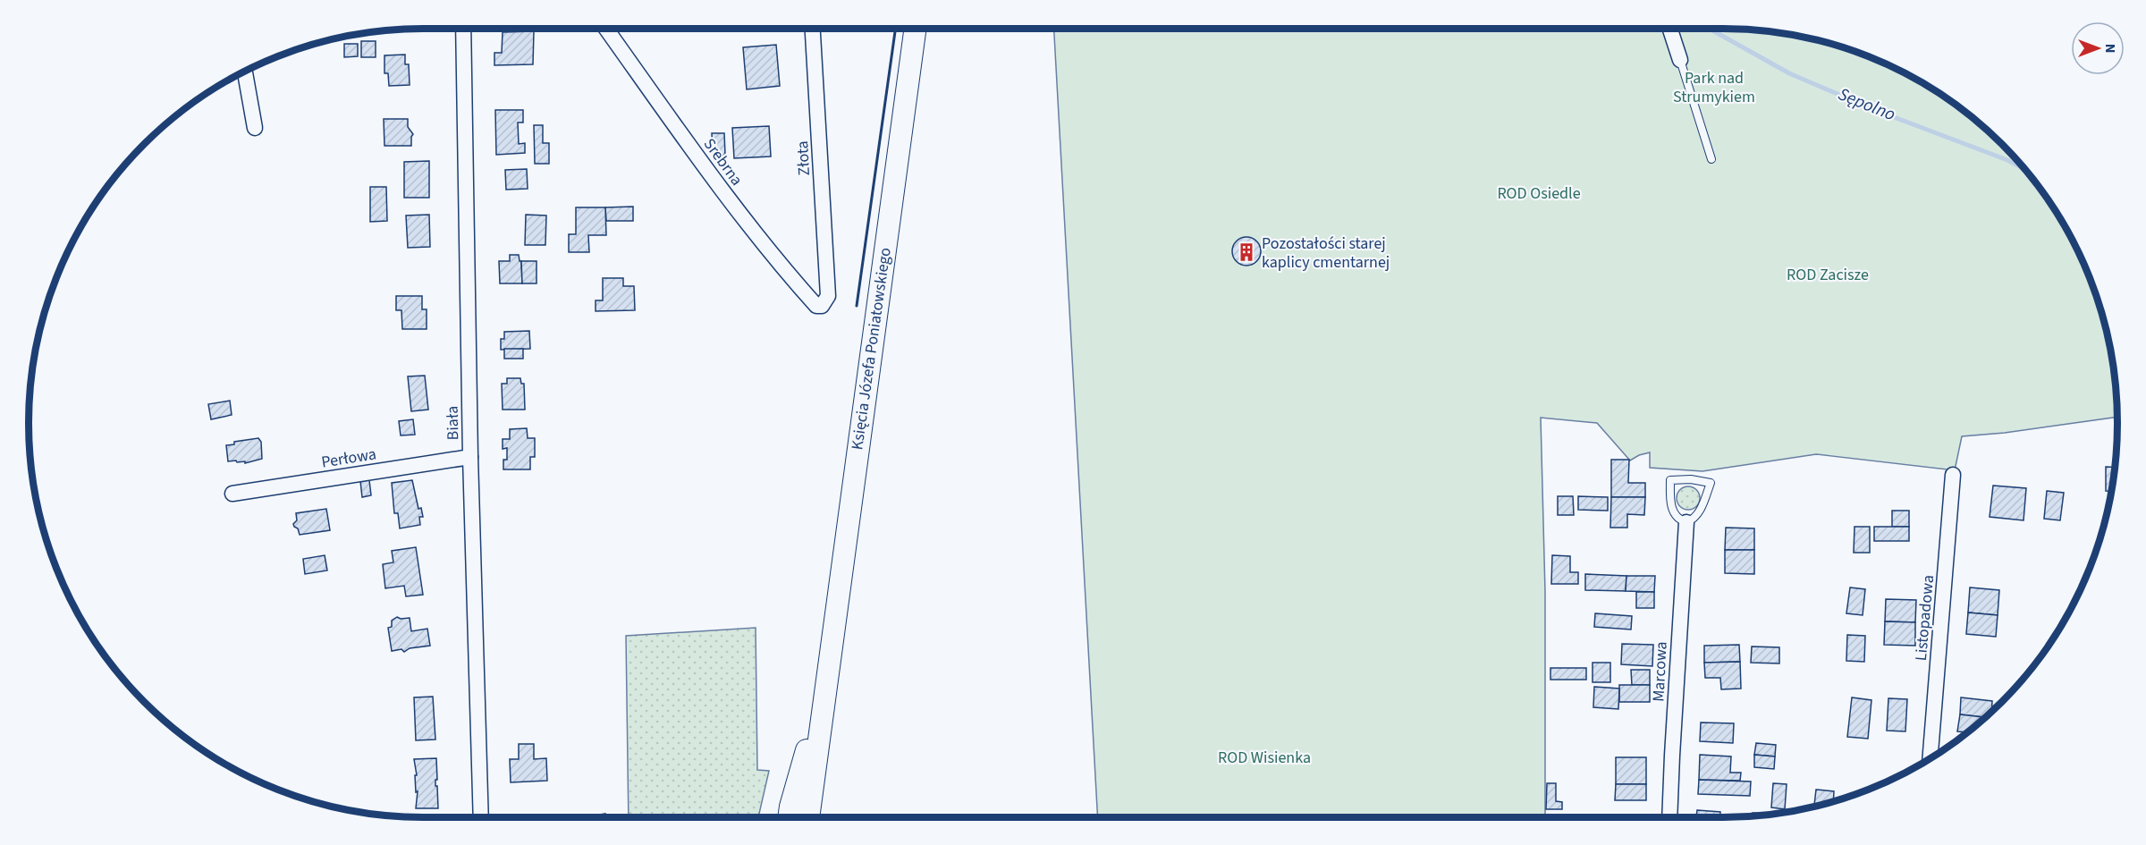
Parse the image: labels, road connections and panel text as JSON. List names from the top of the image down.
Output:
{
  "streets": {
    "main road": ["Księcia Józefa Poniatowskiego"],
    "street": [
      "Złota",
      "Srebrna",
      "Biała",
      "Perłowa",
      "Listopadowa",
      "Marcowa"
    ]
  },
  "crossings": [
    ["Złota", "Srebrna"],
    ["Biała", "Perłowa"]
  ],
  "water": ["Sępolno"],
  "parks": [
    "Park nad Strumykiem",
    "ROD Osiedle",
    "ROD Zacisze",
    "ROD Wisienka"
  ],
  "places": {
    "building": ["Pozostałości starej kaplicy cmentarnej"]
  },
  "north": "right"
}
